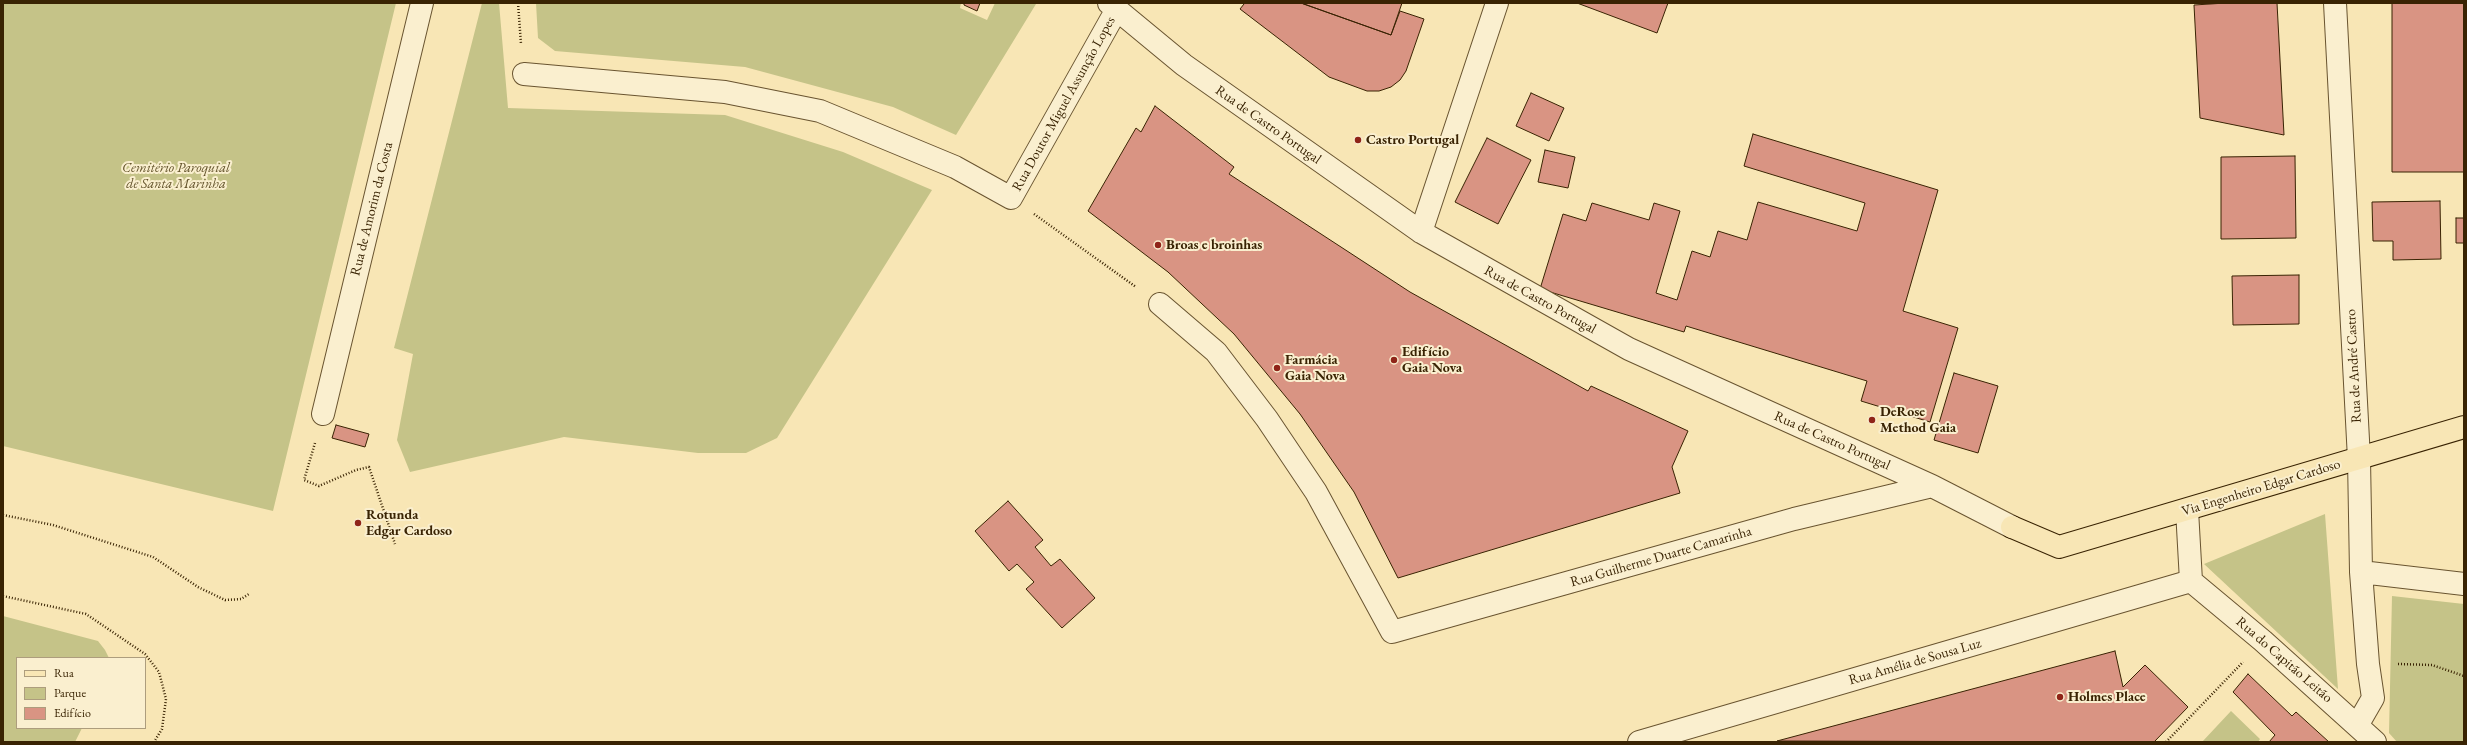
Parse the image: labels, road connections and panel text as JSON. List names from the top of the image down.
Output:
{
  "streets": {
    "main road": ["Via Engenheiro Edgar Cardoso"],
    "street": [
      "Rua Doutor Miguel Assunção Lopes",
      "Rua de Castro Portugal",
      "Rua de Amorim da Costa",
      "Rua de André Castro",
      "Rua Guilherme Duarte Camarinha",
      "Rua do Capitão Leitão",
      "Rua Amélia de Sousa Luz"
    ]
  },
  "crossings": [
    ["Rua Doutor Miguel Assunção Lopes", "Rua de Castro Portugal"],
    ["Rua de Castro Portugal", "Via Engenheiro Edgar Cardoso"],
    ["Rua de Castro Portugal", "Rua Guilherme Duarte Camarinha"],
    ["Rua de André Castro", "Via Engenheiro Edgar Cardoso"],
    ["Rua de André Castro", "Rua do Capitão Leitão"],
    ["Rua do Capitão Leitão", "Rua Amélia de Sousa Luz"]
  ],
  "parks": ["Cemitério Paroquial de Santa Marinha"],
  "places": [
    "Castro Portugal",
    "Broas e broinhas",
    "Edifício Gaia Nova",
    "Farmácia Gaia Nova",
    "DeRose Method Gaia",
    "Rotunda Edgar Cardoso",
    "Holmes Place"
  ],
  "legend": ["Rua", "Parque", "Edifício"]
}
